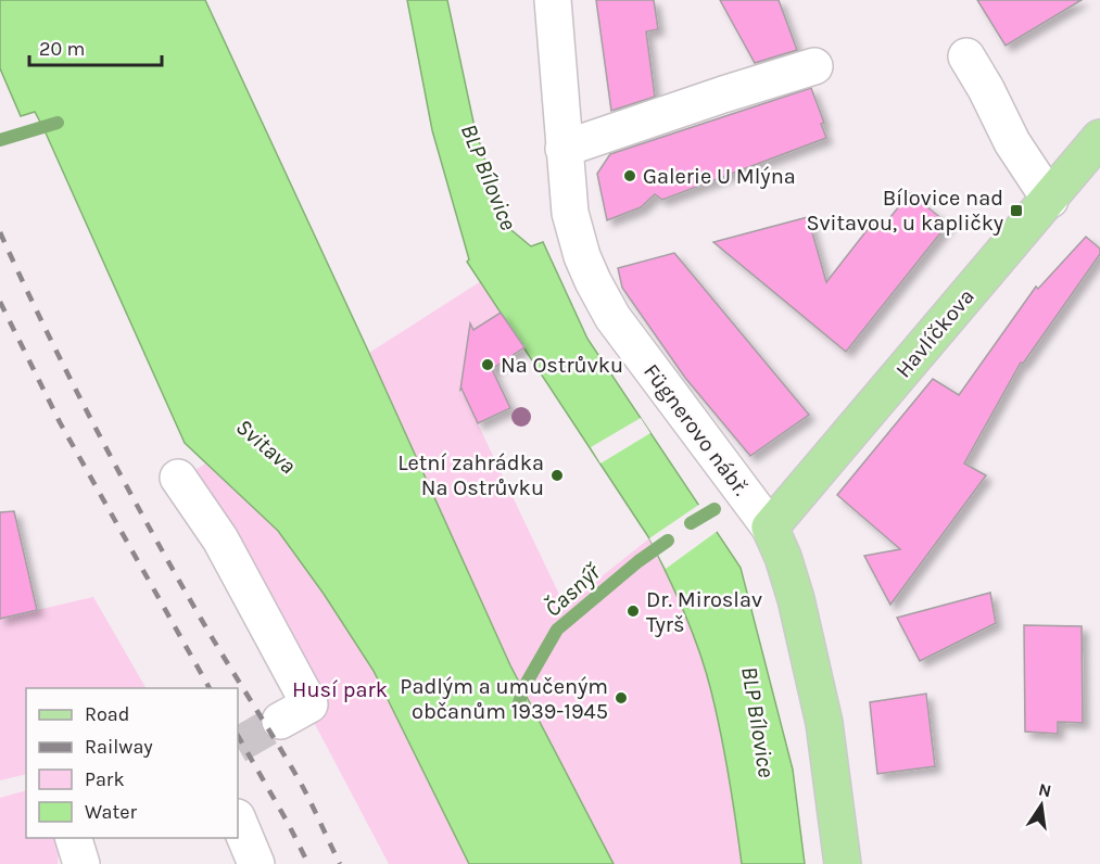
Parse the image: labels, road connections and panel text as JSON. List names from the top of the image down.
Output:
{
  "streets": {
    "main road": ["Havlíčkova", "Fügnerovo nábř."]
  },
  "crossings": [
    ["Havlíčkova", "Fügnerovo nábř."]
  ],
  "water": ["BLP Bílovice", "Svitava", "Časnýř"],
  "parks": ["Husí park"],
  "places": {
    "other": [
      "Galerie U Mlýna",
      "Na Ostrůvku",
      "Letní zahrádka Na Ostrůvku",
      "Dr. Miroslav Tyrš",
      "Padlým a umučeným občanům 1939-1945"
    ],
    "transit": ["Bílovice nad Svitavou, u kapličky"]
  },
  "legend": [
    "Road",
    "Railway",
    "Park",
    "Water"
  ],
  "scale_bar": "20 m",
  "north": "top"
}
